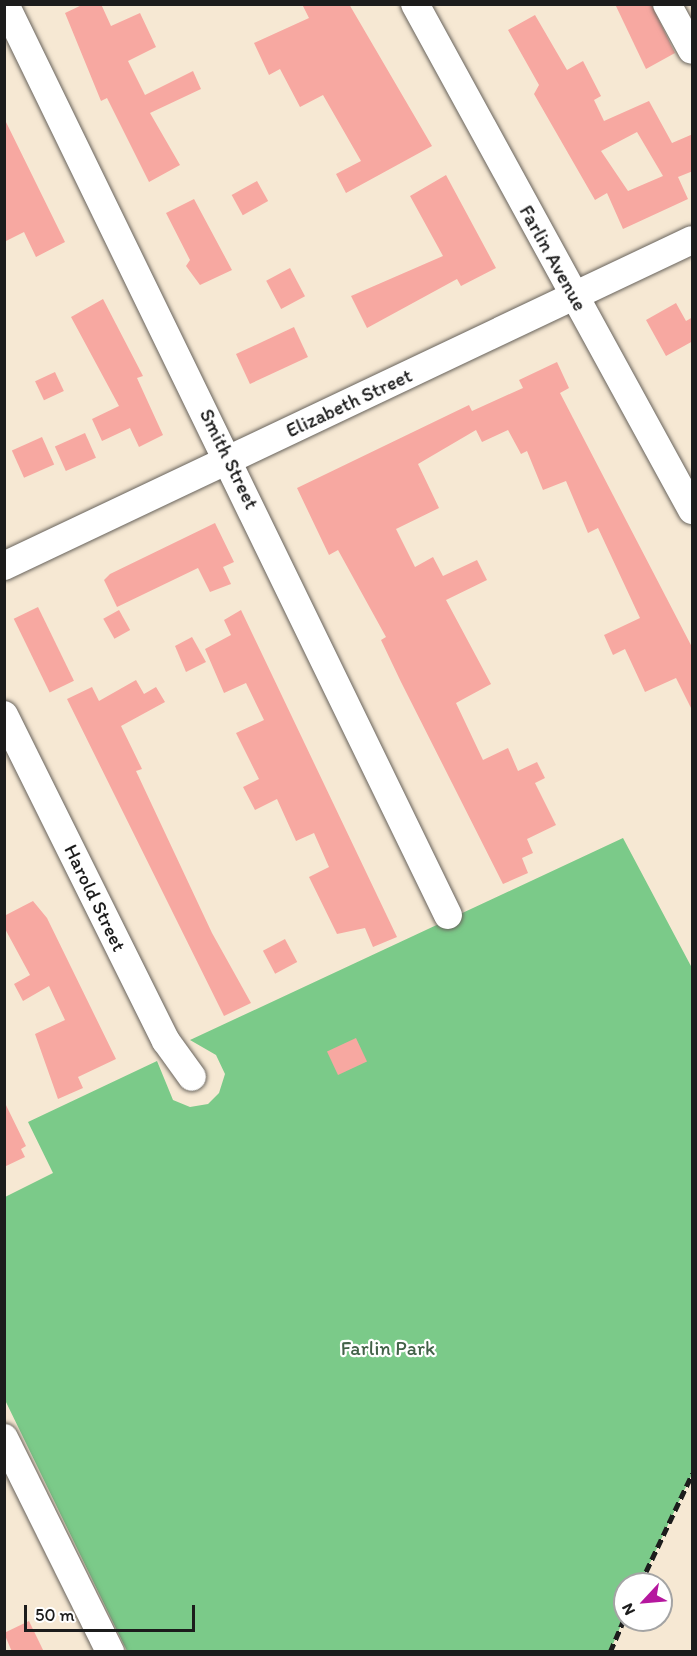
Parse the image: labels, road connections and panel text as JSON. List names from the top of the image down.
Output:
{
  "streets": {
    "street": [
      "Farlin Avenue",
      "Elizabeth Street",
      "Smith Street",
      "Harold Street"
    ]
  },
  "crossings": [
    ["Farlin Avenue", "Elizabeth Street"],
    ["Elizabeth Street", "Smith Street"]
  ],
  "parks": ["Farlin Park"],
  "scale_bar": "50 m",
  "north": "bottom left"
}
